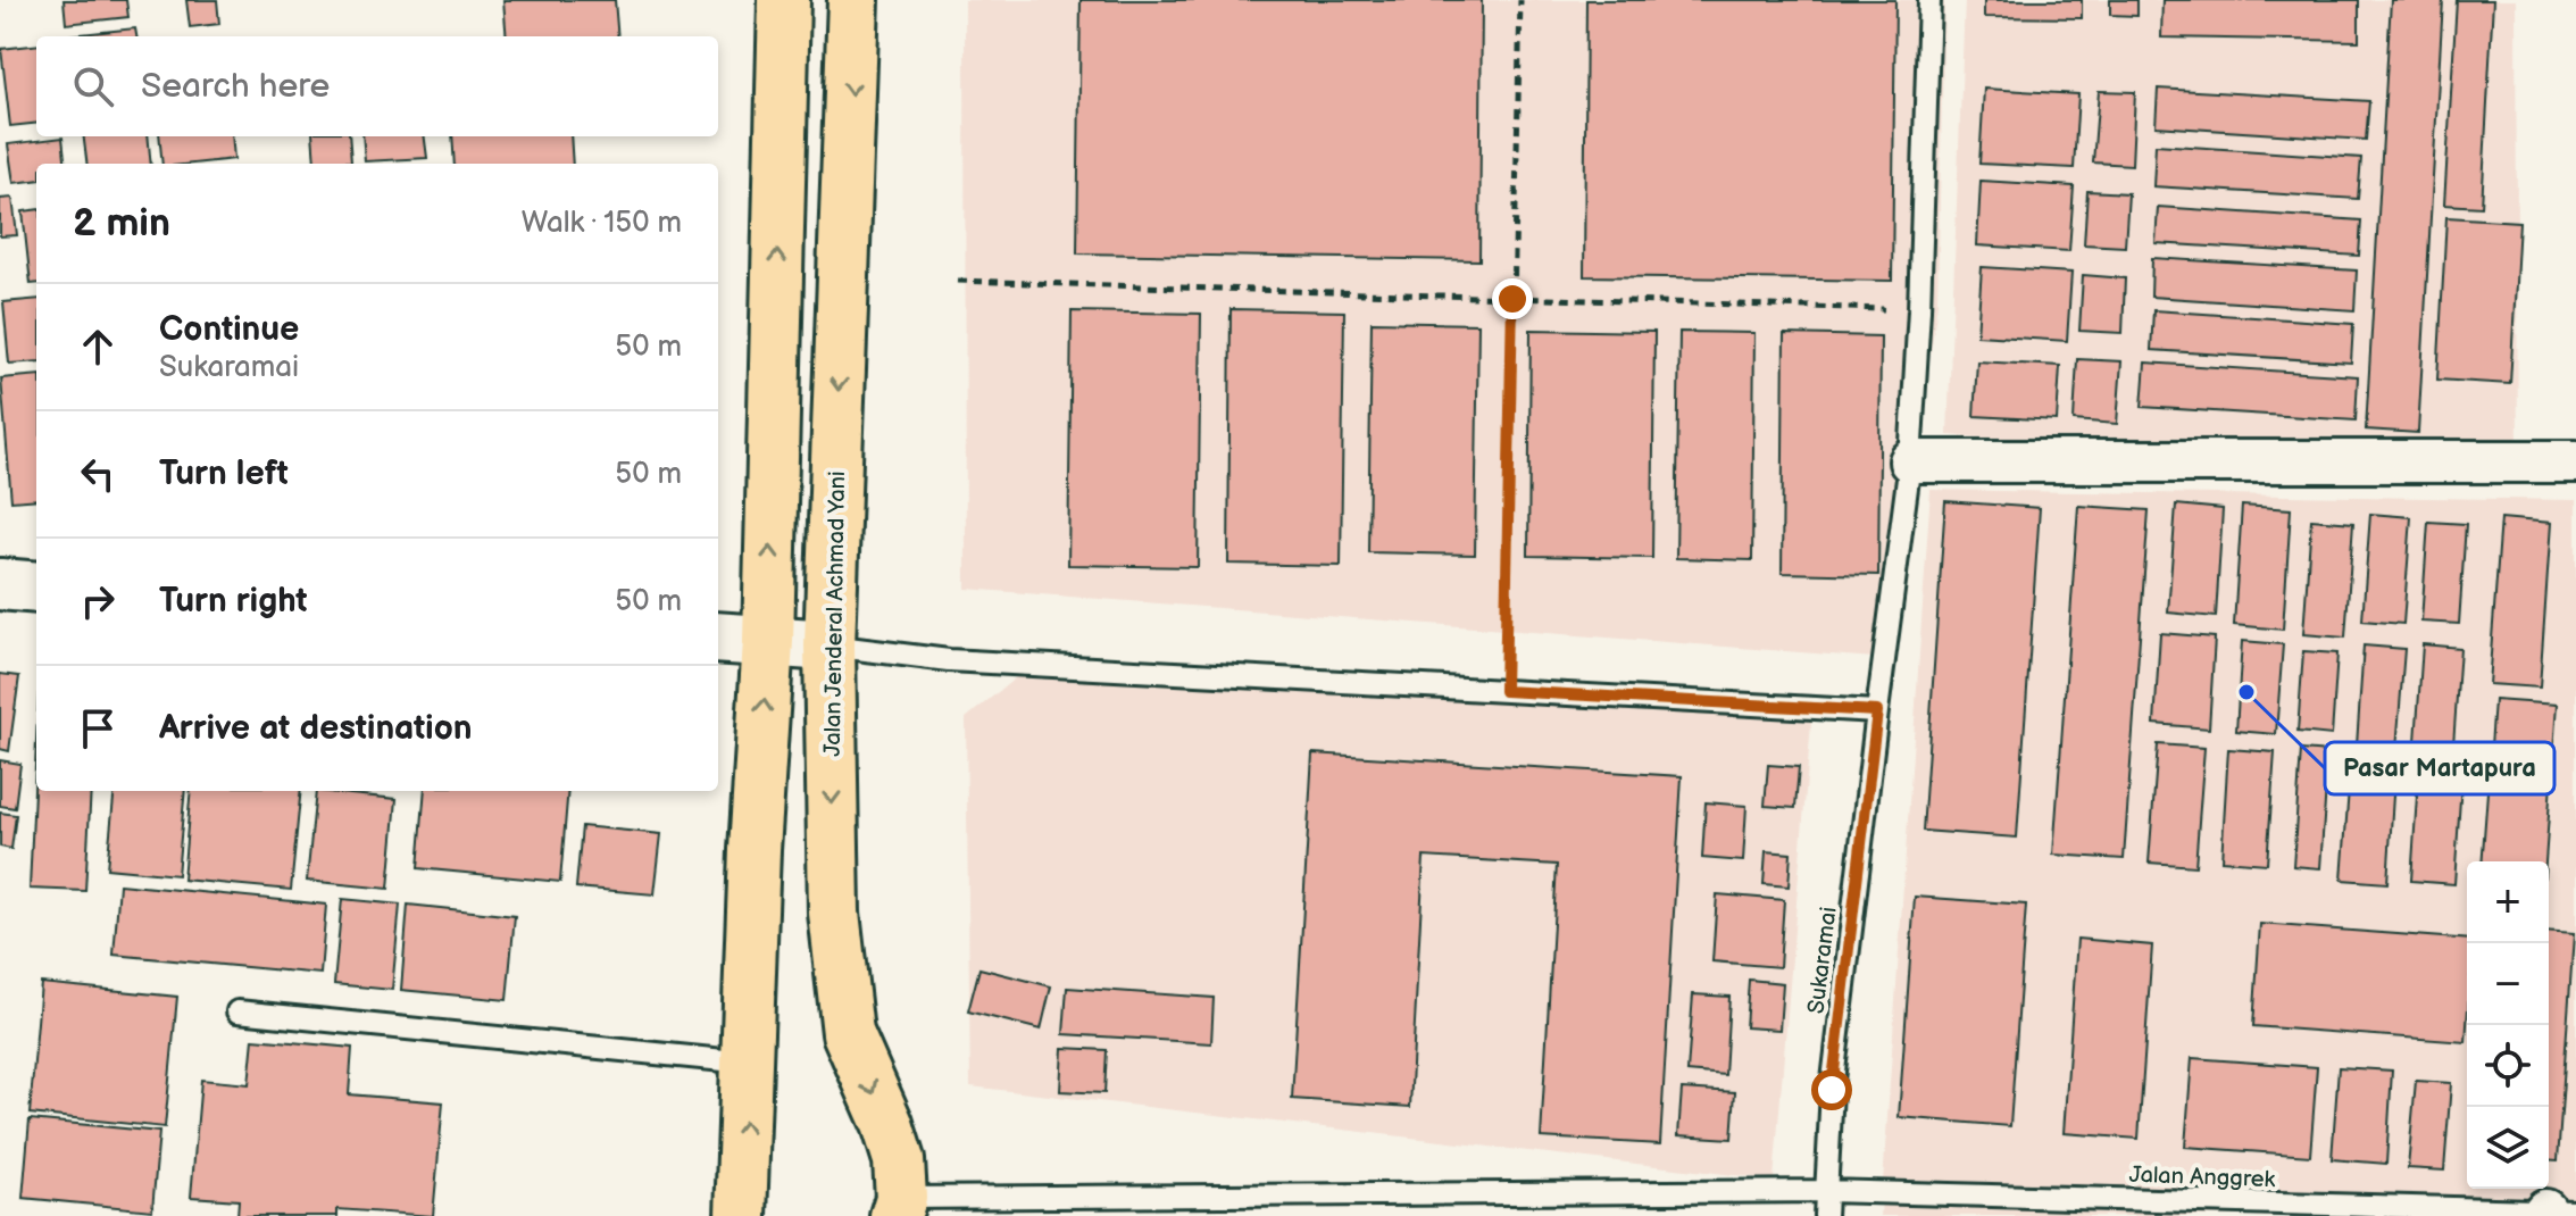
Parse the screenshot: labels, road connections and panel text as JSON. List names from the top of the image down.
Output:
{
  "streets": {
    "highway": ["Jalan Jenderal Achmad Yani"],
    "lane": ["Sukaramai", "Jalan Anggrek"]
  },
  "crossings": [
    ["Jalan Jenderal Achmad Yani", "Jalan Anggrek"],
    ["Sukaramai", "Jalan Anggrek"]
  ],
  "places": ["Pasar Martapura"],
  "page": {
    "search": "Search here",
    "heading": ["2 min", "Walk · 150 m"],
    "list": [
      ["Continue", "Sukaramai", "50 m"],
      ["Turn left", "50 m"],
      ["Turn right", "50 m"],
      "Arrive at destination"
    ],
    "map_buttons": ["+", "−"]
  }
}
